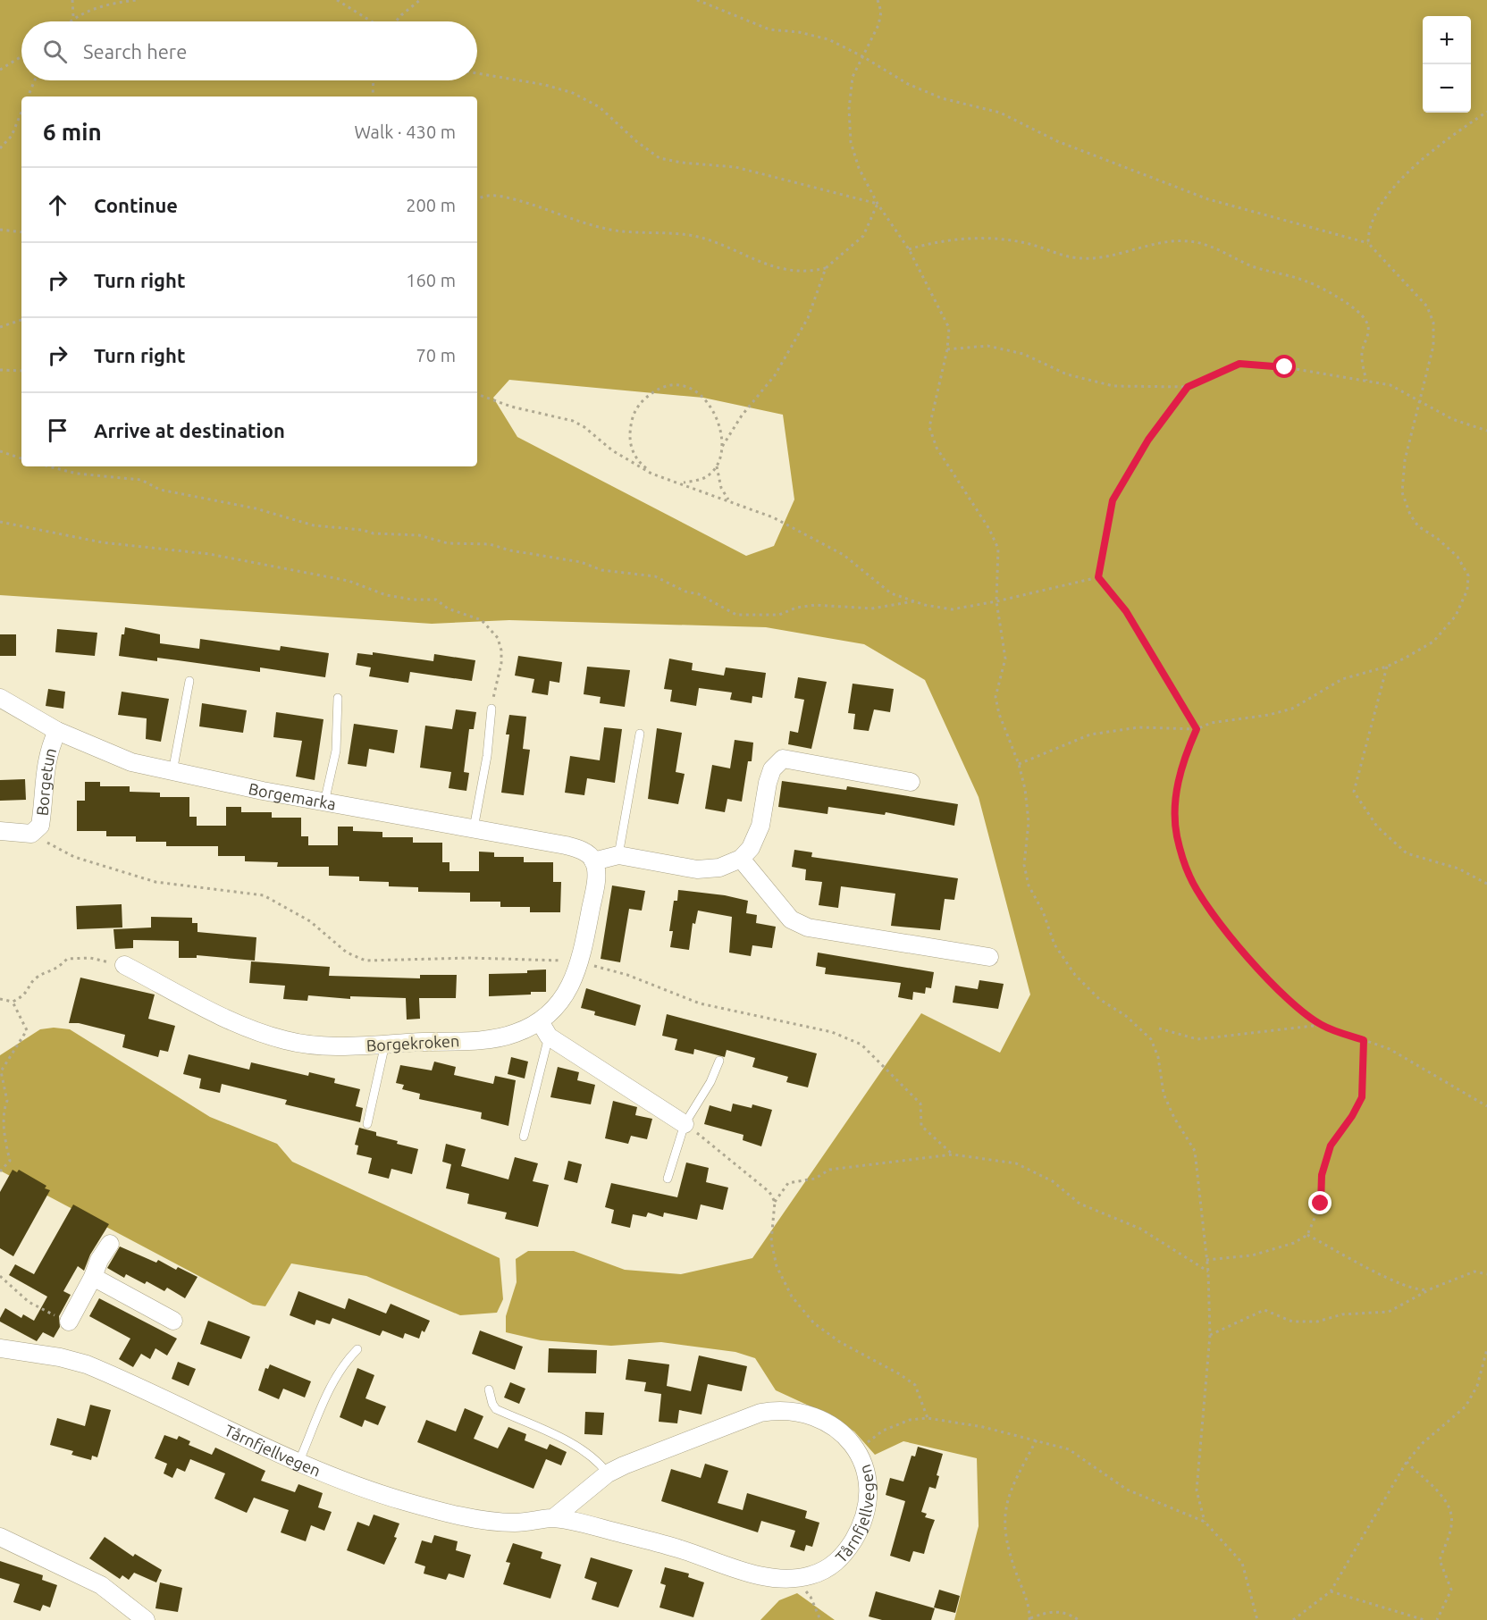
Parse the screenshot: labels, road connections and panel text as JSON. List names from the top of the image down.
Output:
{
  "streets": {
    "street": [
      "Borgetun",
      "Borgemarka",
      "Borgekroken",
      "Tårnfjellvegen"
    ]
  },
  "crossings": [
    ["Borgetun", "Borgemarka"],
    ["Borgemarka", "Borgekroken"]
  ],
  "page": {
    "map_buttons": ["+", "−"],
    "search": "Search here",
    "heading": ["6 min", "Walk · 430 m"],
    "list": [
      ["Continue", "200 m"],
      ["Turn right", "160 m"],
      ["Turn right", "70 m"],
      "Arrive at destination"
    ]
  }
}
